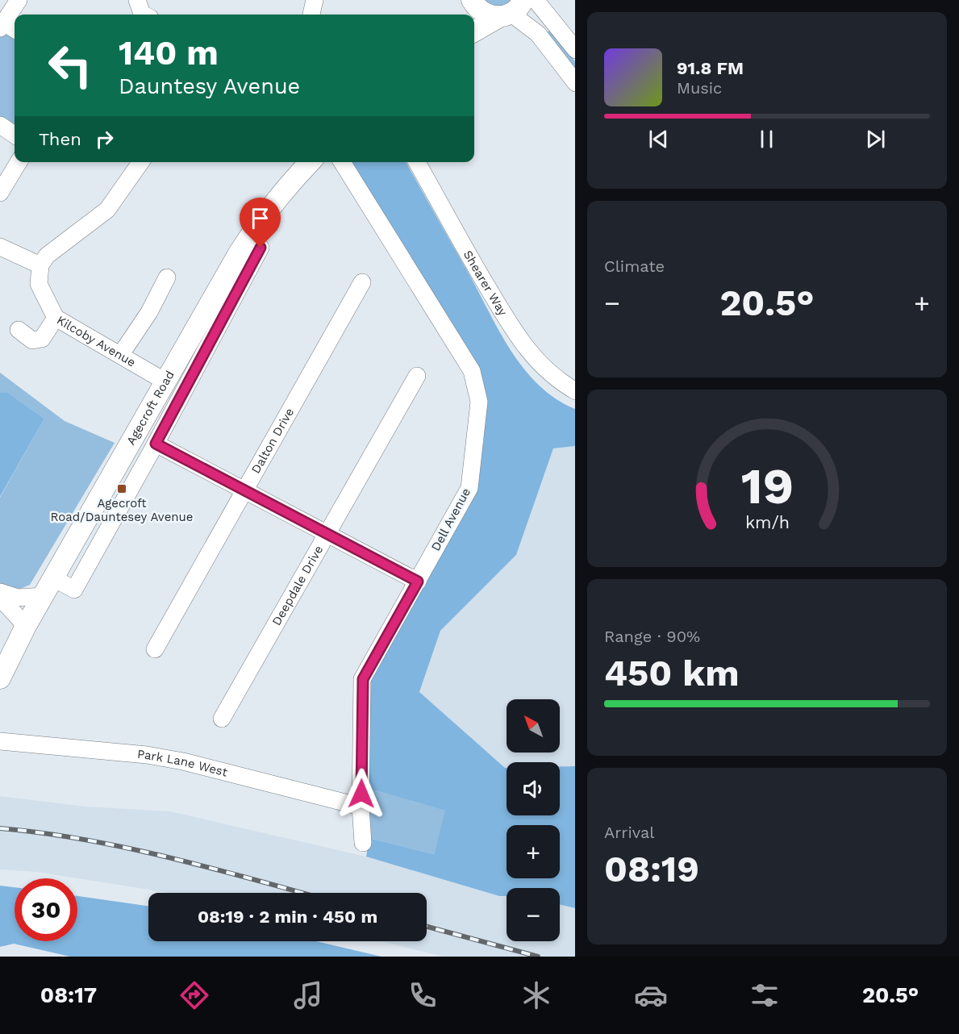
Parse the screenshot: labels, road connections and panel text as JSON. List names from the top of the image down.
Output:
{
  "streets": {
    "main road": ["Agecroft Road"],
    "street": [
      "Shearer Way",
      "Kilcoby Avenue",
      "Dalton Drive",
      "Dell Avenue",
      "Deepdale Drive",
      "Park Lane West"
    ]
  },
  "crossings": [
    ["Kilcoby Avenue", "Agecroft Road"],
    ["Dell Avenue", "Park Lane West"]
  ],
  "places": {
    "transit": ["Agecroft Road/Dauntesey Avenue"]
  },
  "north": "top left",
  "page": {
    "turn": ["140 m", "Dauntesy Avenue"],
    "song": ["91.8 FM", "Music"],
    "then": "Then",
    "tile": [
      "Climate",
      ["Range · 90%", "450 km"],
      ["Arrival", "08:19"]
    ],
    "heat": ["−", "20.5°", "+"],
    "map_buttons": ["+", "−"],
    "limit": "30",
    "trip": "08:19 · 2 min · 450 m",
    "tabs": ["08:17", "20.5°"],
    "gauge": ["19", "km/h"]
  }
}
